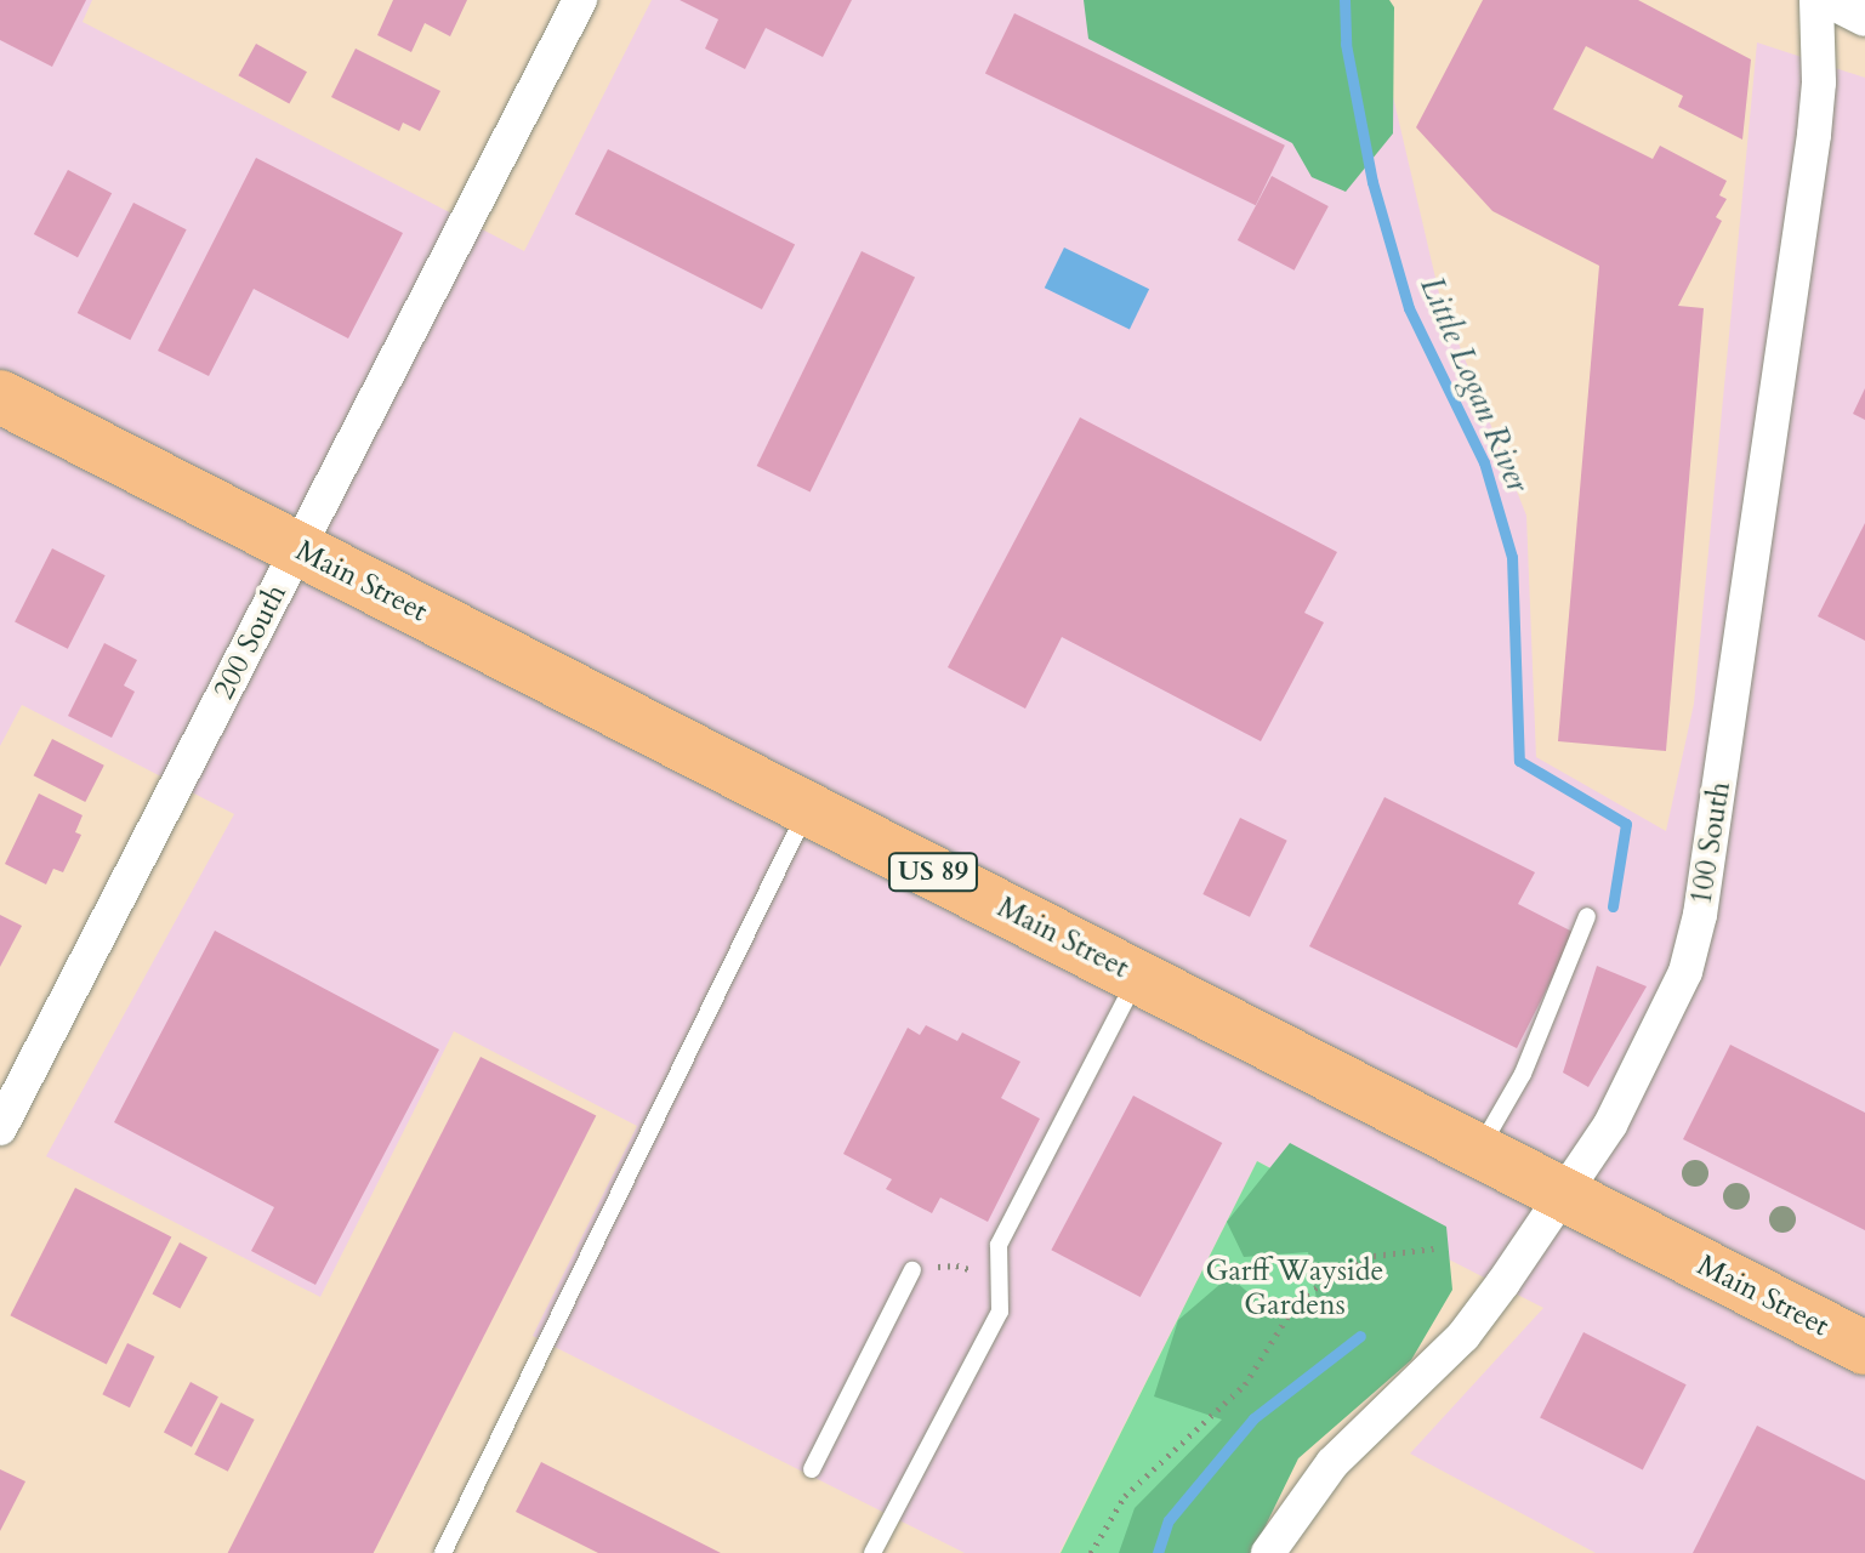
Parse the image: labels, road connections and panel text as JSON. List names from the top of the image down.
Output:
{
  "streets": {
    "highway": ["Main Street", "US 89"],
    "street": ["200 South", "100 South"]
  },
  "crossings": [
    ["Main Street", "200 South"],
    ["Main Street", "100 South"]
  ],
  "water": ["Little Logan River"],
  "parks": ["Garff Wayside Gardens"]
}
